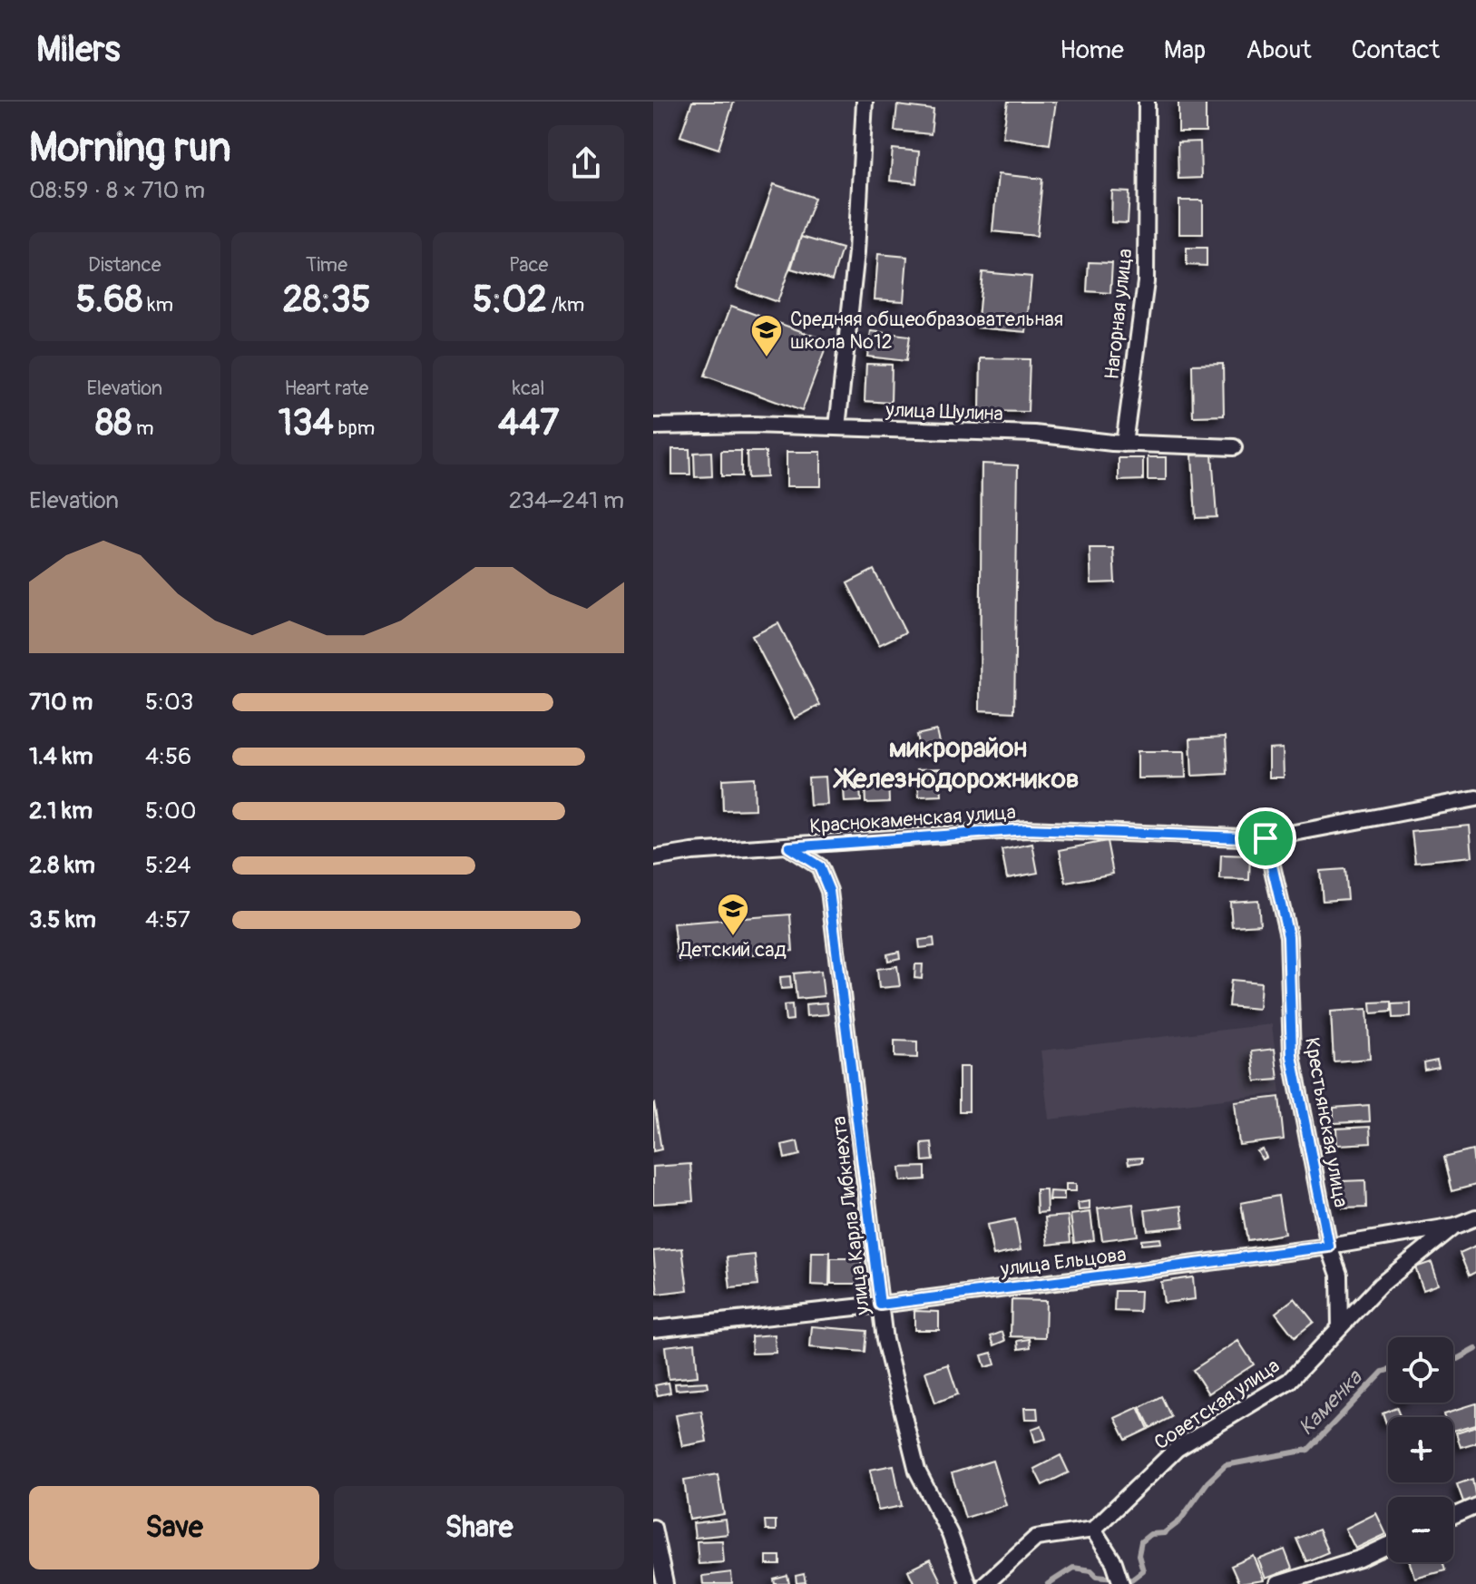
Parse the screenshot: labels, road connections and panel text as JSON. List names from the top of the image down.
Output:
{
  "streets": {
    "street": [
      "Нагорная улица",
      "улица Шулина",
      "Краснокаменская улица",
      "Крестьянская улица",
      "улица Карла Либкнехта",
      "улица Ельцова",
      "Советская улица"
    ]
  },
  "crossings": [
    ["Нагорная улица", "улица Шулина"],
    ["Краснокаменская улица", "Крестьянская улица"],
    ["Краснокаменская улица", "улица Карла Либкнехта"],
    ["Крестьянская улица", "улица Ельцова"],
    ["Крестьянская улица", "Советская улица"],
    ["улица Карла Либкнехта", "улица Ельцова"],
    ["улица Ельцова", "Советская улица"]
  ],
  "districts": ["микрорайон Железнодорожников"],
  "water": ["Каменка"],
  "places": {
    "school or university": ["Средняя общеобразовательная школа №12", "Детский сад"]
  },
  "page": {
    "header": "Milers",
    "nav": [
      "Home",
      "Map",
      "About",
      "Contact"
    ],
    "heading": ["Morning run", "08:59 · 8 × 710 m"],
    "stats": [
      ["Distance", "5.68 km"],
      ["Time", "28:35"],
      ["Pace", "5:02 /km"],
      ["Elevation", "88 m"],
      ["Heart rate", "134 bpm"],
      ["kcal", "447"]
    ],
    "chart": ["Elevation", "234–241 m"],
    "list": [
      {
        "name": "710 m",
        "note": "5:03"
      },
      {
        "name": "1.4 km",
        "note": "4:56"
      },
      {
        "name": "2.1 km",
        "note": "5:00"
      },
      {
        "name": "2.8 km",
        "note": "5:24"
      },
      {
        "name": "3.5 km",
        "note": "4:57"
      }
    ],
    "map_buttons": ["+", "−"],
    "buttons": ["Save", "Share"]
  }
}
